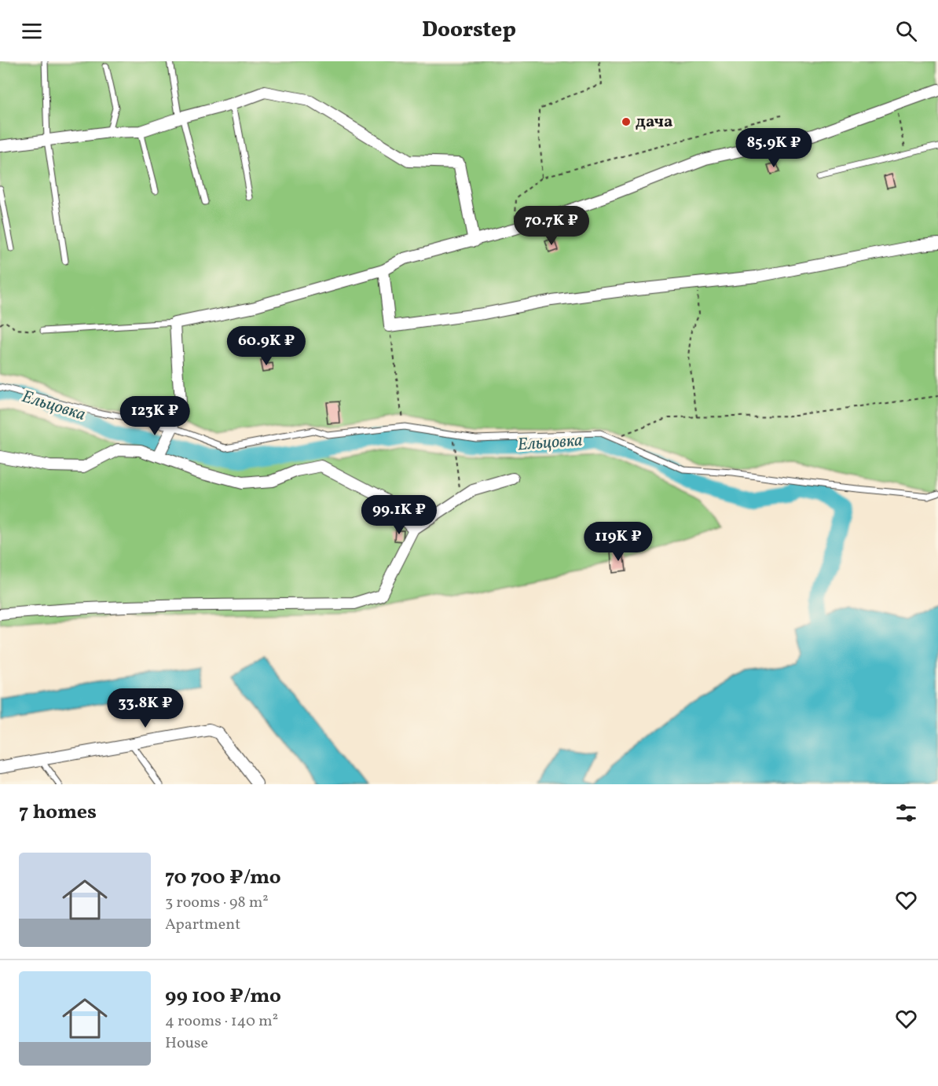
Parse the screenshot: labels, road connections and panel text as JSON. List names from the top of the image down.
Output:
{
  "water": ["Ельцовка"],
  "places": ["дача"],
  "page": {
    "header": "Doorstep",
    "price": [
      "85.9K ₽",
      "70.7K ₽",
      "60.9K ₽",
      "123K ₽",
      "99.1K ₽",
      "119K ₽",
      "33.8K ₽"
    ],
    "heading": "7 homes",
    "list": [
      {
        "name": "70 700 ₽/mo",
        "note": "3 rooms · 98 m² · Apartment"
      },
      {
        "name": "99 100 ₽/mo",
        "note": "4 rooms · 140 m² · House"
      }
    ]
  }
}
